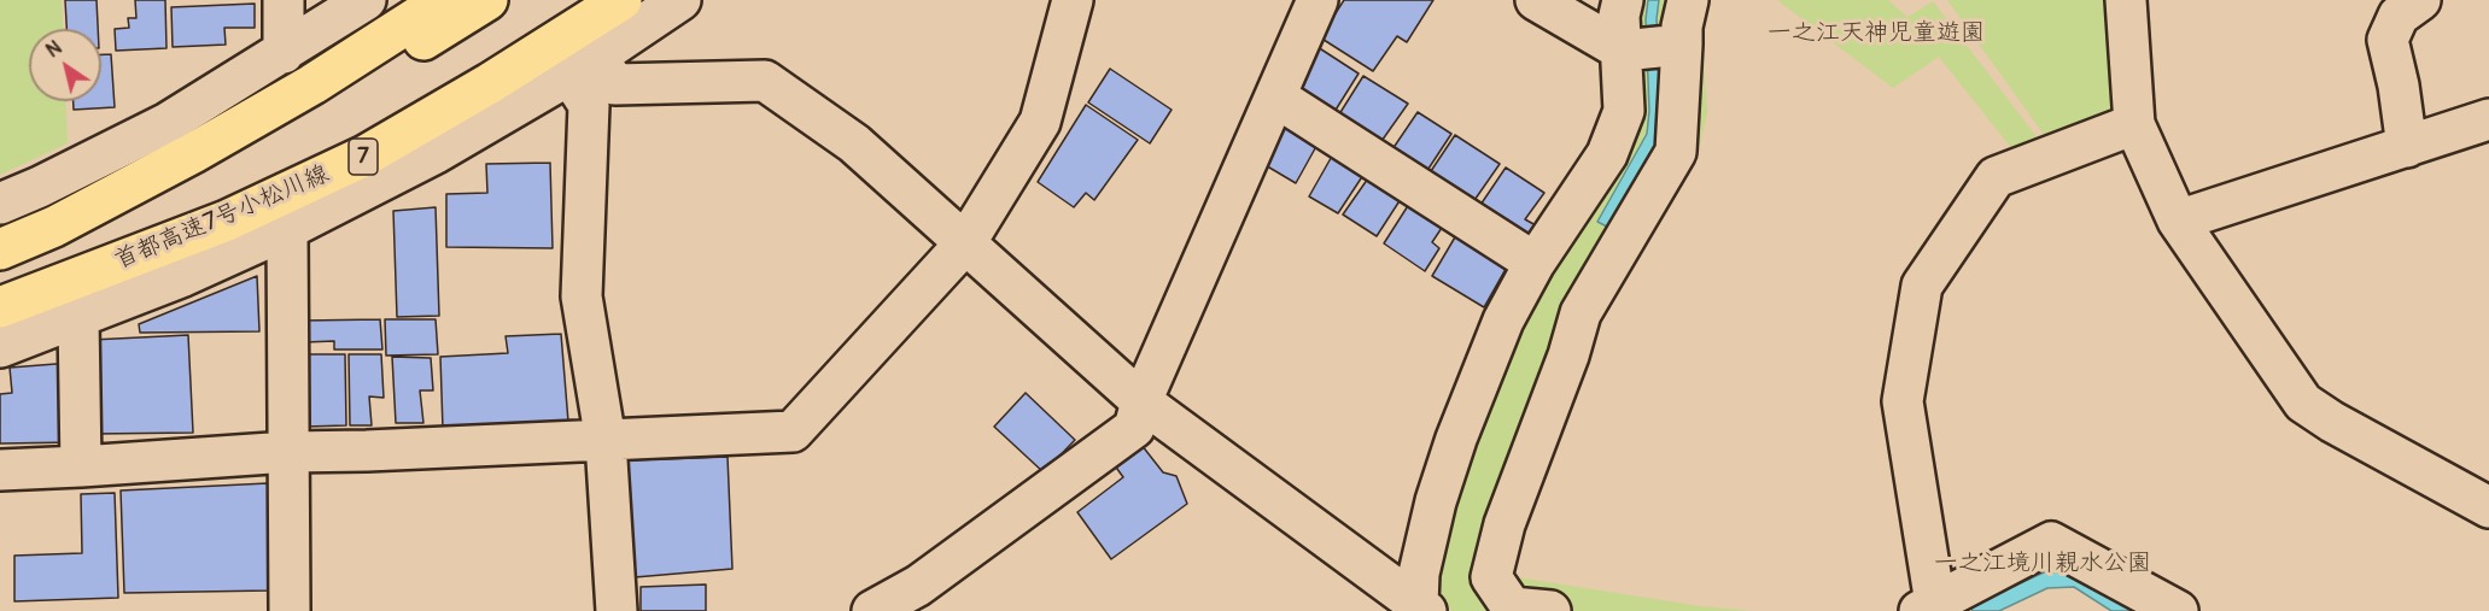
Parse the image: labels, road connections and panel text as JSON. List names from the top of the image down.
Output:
{
  "streets": {
    "highway": ["7", "首都高速7号小松川線"]
  },
  "parks": ["一之江天神児童遊園", "一之江境川親水公園"],
  "north": "top left"
}
